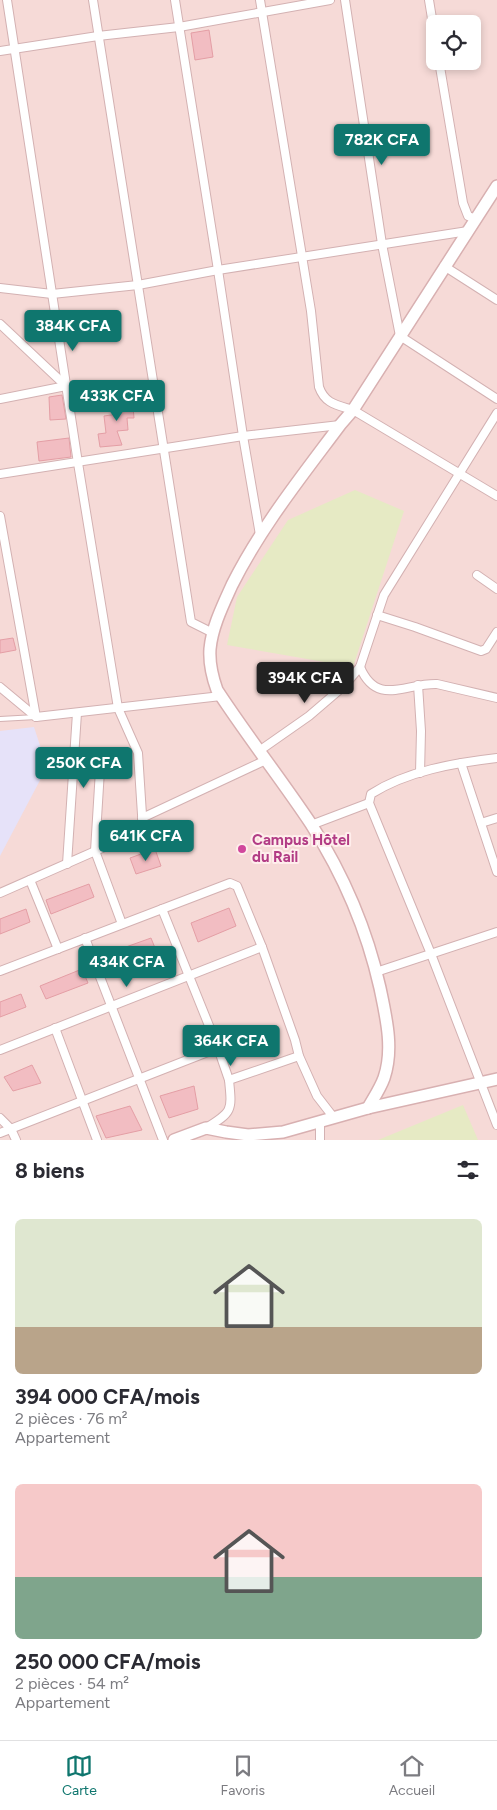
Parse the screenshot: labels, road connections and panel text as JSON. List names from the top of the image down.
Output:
{
  "places": ["Campus Hôtel du Rail"],
  "page": {
    "price": [
      "782K CFA",
      "384K CFA",
      "433K CFA",
      "394K CFA",
      "250K CFA",
      "641K CFA",
      "434K CFA",
      "364K CFA"
    ],
    "heading": "8 biens",
    "list": [
      {
        "name": "394 000 CFA/mois",
        "note": "2 pièces · 76 m² · Appartement"
      },
      {
        "name": "250 000 CFA/mois",
        "note": "2 pièces · 54 m² · Appartement"
      }
    ],
    "tabs": ["Carte", "Favoris", "Accueil"]
  }
}
